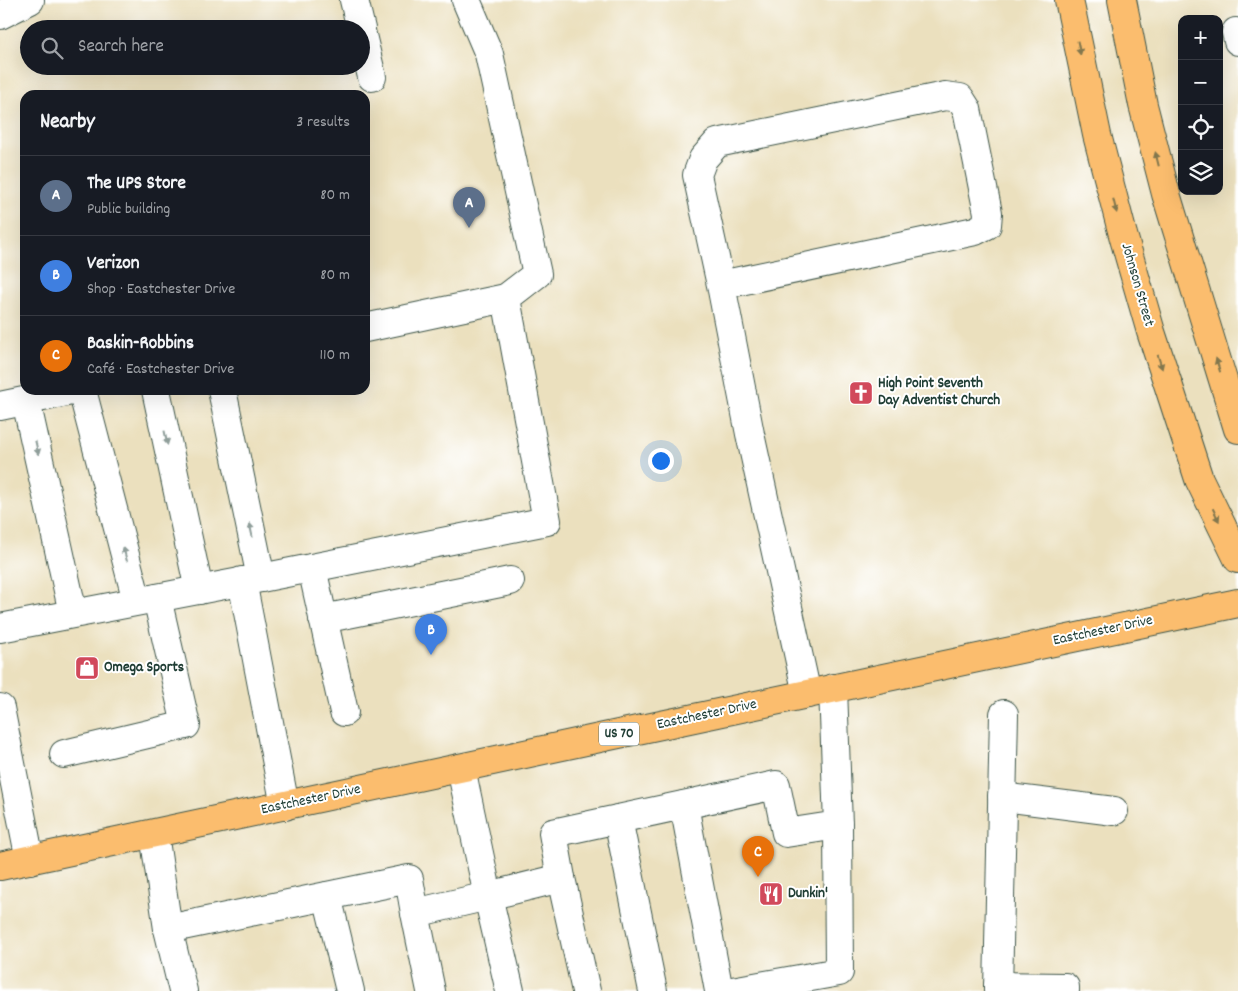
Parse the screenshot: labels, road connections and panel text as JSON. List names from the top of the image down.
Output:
{
  "streets": {
    "main road": ["Johnson Street", "Eastchester Drive", "US 70"]
  },
  "places": {
    "church": ["High Point Seventh Day Adventist Church"],
    "shop": ["Omega Sports"],
    "restaurant": ["Dunkin'"]
  },
  "page": {
    "map_buttons": ["+", "−"],
    "search": "Search here",
    "heading": ["Nearby", "3 results"],
    "list": [
      {
        "mark": "A",
        "name": "The UPS Store",
        "note": "Public building",
        "value": "80 m"
      },
      {
        "mark": "B",
        "name": "Verizon",
        "note": "Shop · Eastchester Drive",
        "value": "80 m"
      },
      {
        "mark": "C",
        "name": "Baskin-Robbins",
        "note": "Café · Eastchester Drive",
        "value": "110 m"
      }
    ],
    "pins": ["A", "B", "C"]
  }
}
